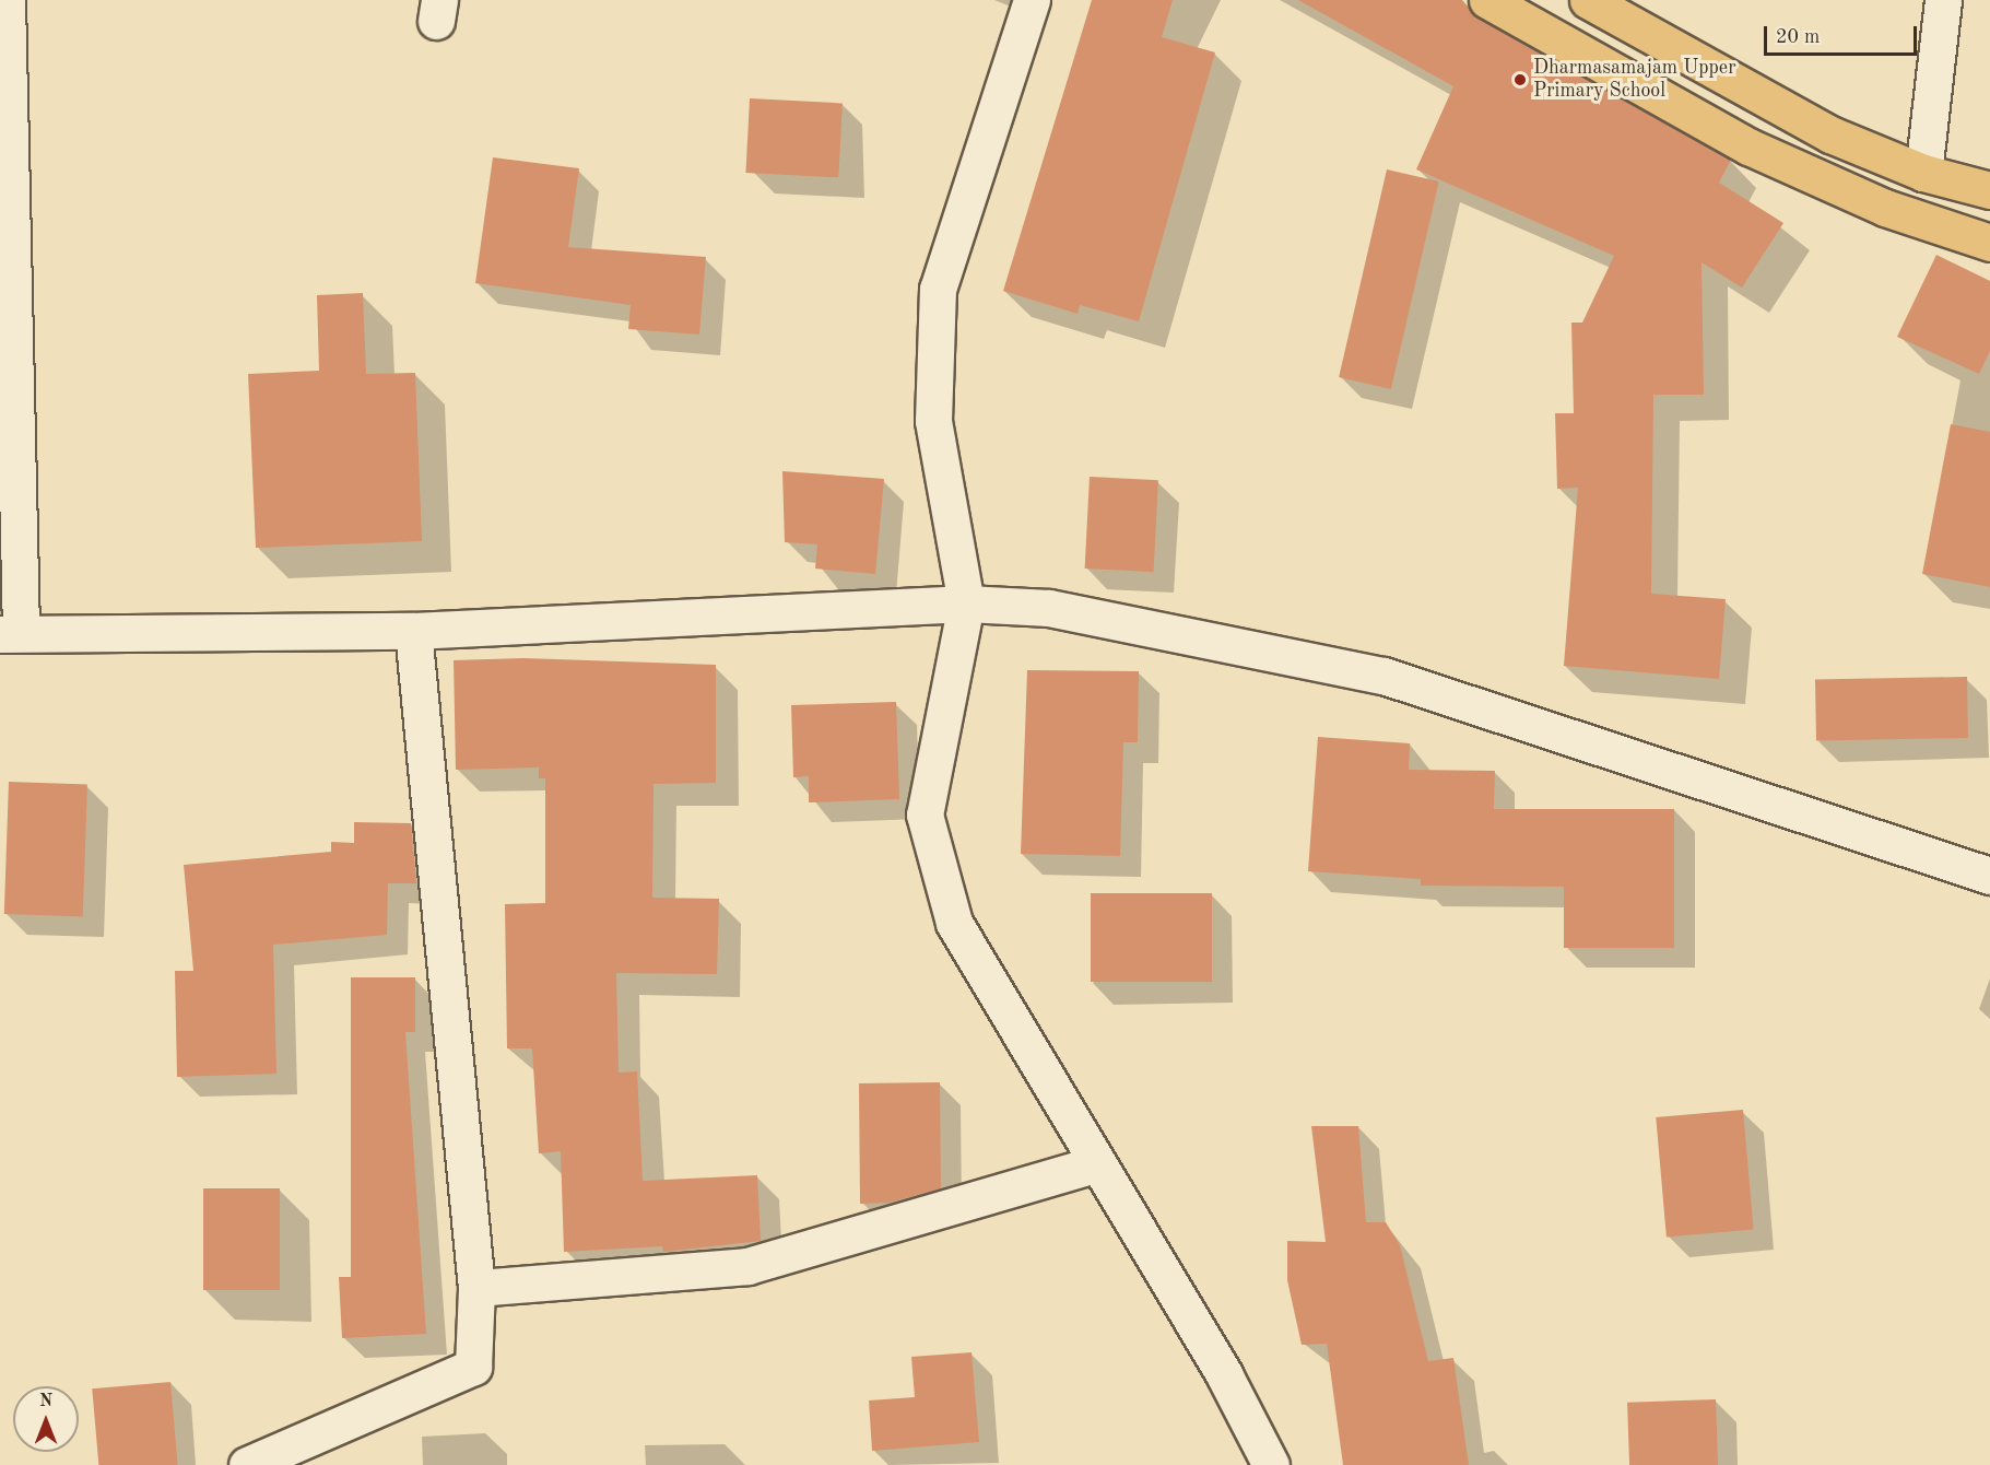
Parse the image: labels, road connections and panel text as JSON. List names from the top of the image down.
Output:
{
  "places": ["Dharmasamajam Upper Primary School"],
  "scale_bar": "20 m",
  "north": "top"
}
